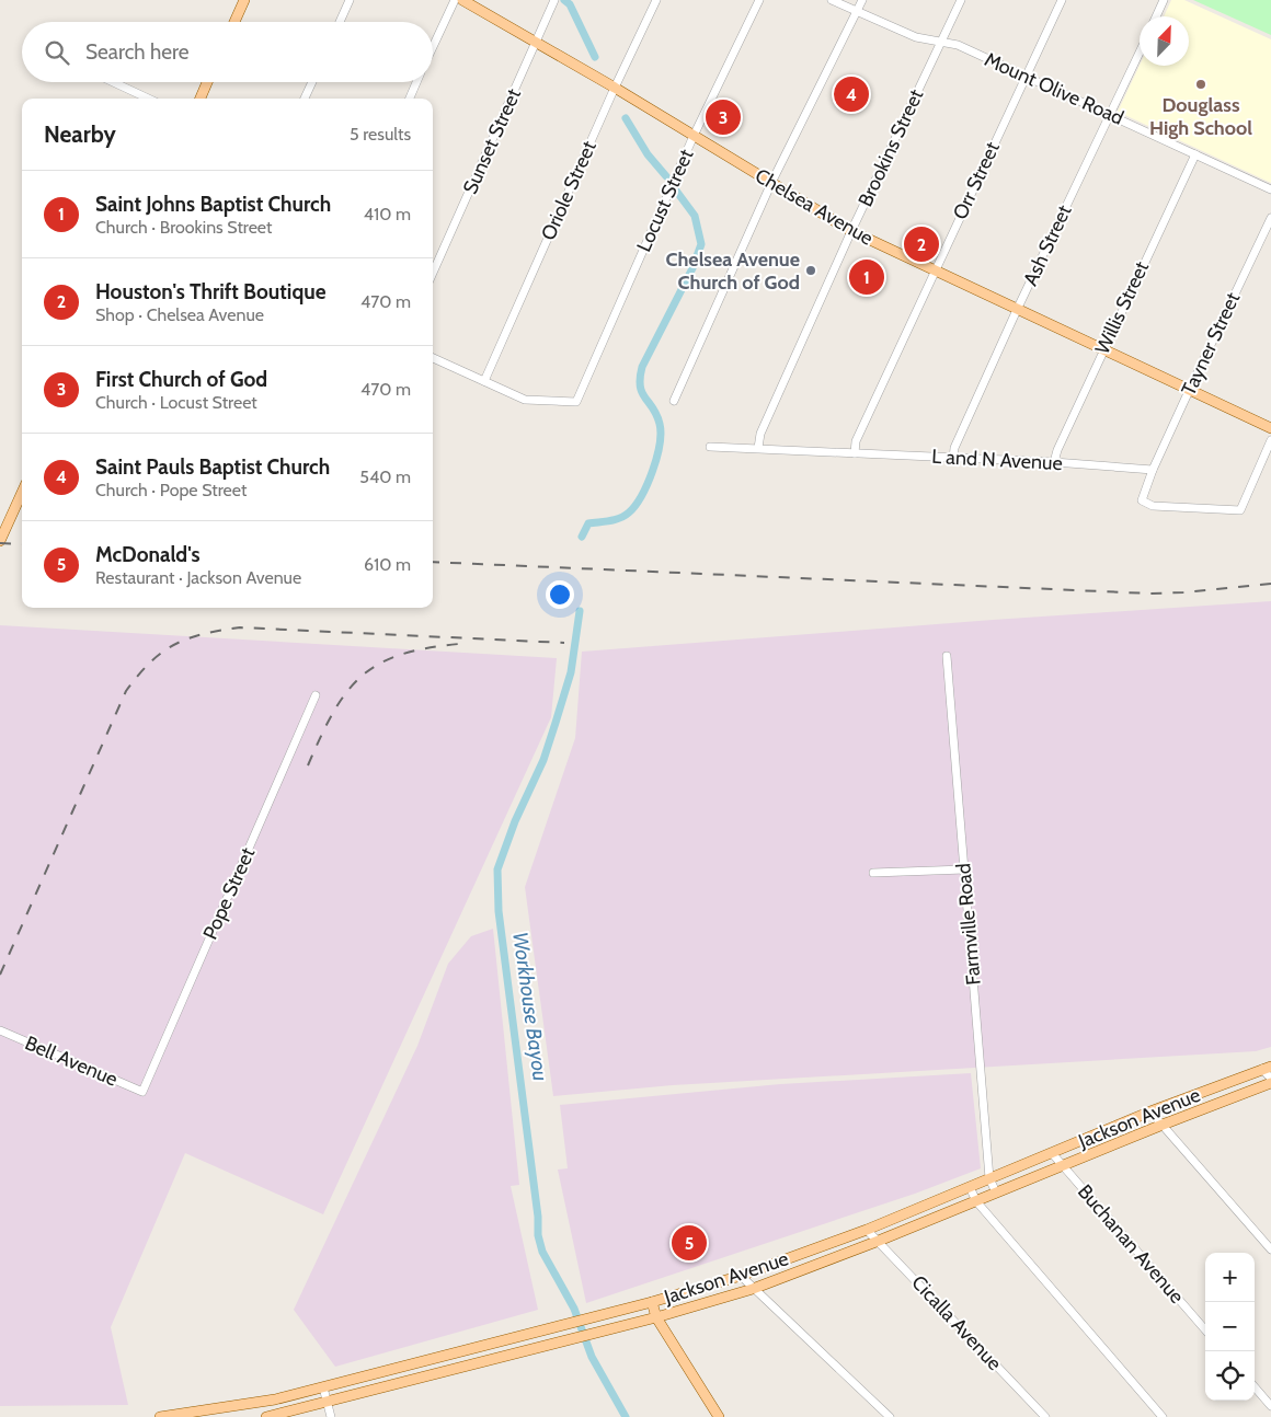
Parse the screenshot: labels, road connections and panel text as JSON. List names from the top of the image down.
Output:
{
  "streets": {
    "main road": ["Chelsea Avenue", "Jackson Avenue"],
    "street": [
      "Mount Olive Road",
      "Sunset Street",
      "Brookins Street",
      "Orr Street",
      "Oriole Street",
      "Locust Street",
      "Ash Street",
      "Willis Street",
      "Tayner Street",
      "L and N Avenue",
      "Pope Street",
      "Farmville Road",
      "Bell Avenue",
      "Buchanan Avenue",
      "Cicalla Avenue"
    ]
  },
  "crossings": [
    ["Mount Olive Road", "Brookins Street"],
    ["Mount Olive Road", "Orr Street"],
    ["Mount Olive Road", "Ash Street"],
    ["Mount Olive Road", "Willis Street"],
    ["Sunset Street", "Chelsea Avenue"],
    ["Brookins Street", "Chelsea Avenue"],
    ["Brookins Street", "L and N Avenue"],
    ["Orr Street", "Chelsea Avenue"],
    ["Orr Street", "L and N Avenue"],
    ["Oriole Street", "Locust Street"],
    ["Oriole Street", "Chelsea Avenue"],
    ["Locust Street", "Chelsea Avenue"],
    ["Chelsea Avenue", "Ash Street"],
    ["Chelsea Avenue", "Willis Street"],
    ["Chelsea Avenue", "Tayner Street"],
    ["Ash Street", "L and N Avenue"],
    ["Willis Street", "L and N Avenue"],
    ["Tayner Street", "L and N Avenue"],
    ["Pope Street", "Bell Avenue"],
    ["Farmville Road", "Jackson Avenue"],
    ["Jackson Avenue", "Buchanan Avenue"],
    ["Jackson Avenue", "Cicalla Avenue"]
  ],
  "water": ["Workhouse Bayou"],
  "places": ["Douglass High School", "Chelsea Avenue Church of God"],
  "north": "top right",
  "page": {
    "search": "Search here",
    "pins": [
      "4",
      "3",
      "2",
      "1",
      "5"
    ],
    "heading": ["Nearby", "5 results"],
    "list": [
      {
        "mark": "1",
        "name": "Saint Johns Baptist Church",
        "note": "Church · Brookins Street",
        "value": "410 m"
      },
      {
        "mark": "2",
        "name": "Houston's Thrift Boutique",
        "note": "Shop · Chelsea Avenue",
        "value": "470 m"
      },
      {
        "mark": "3",
        "name": "First Church of God",
        "note": "Church · Locust Street",
        "value": "470 m"
      },
      {
        "mark": "4",
        "name": "Saint Pauls Baptist Church",
        "note": "Church · Pope Street",
        "value": "540 m"
      },
      {
        "mark": "5",
        "name": "McDonald's",
        "note": "Restaurant · Jackson Avenue",
        "value": "610 m"
      }
    ],
    "map_buttons": ["+", "−"]
  }
}
